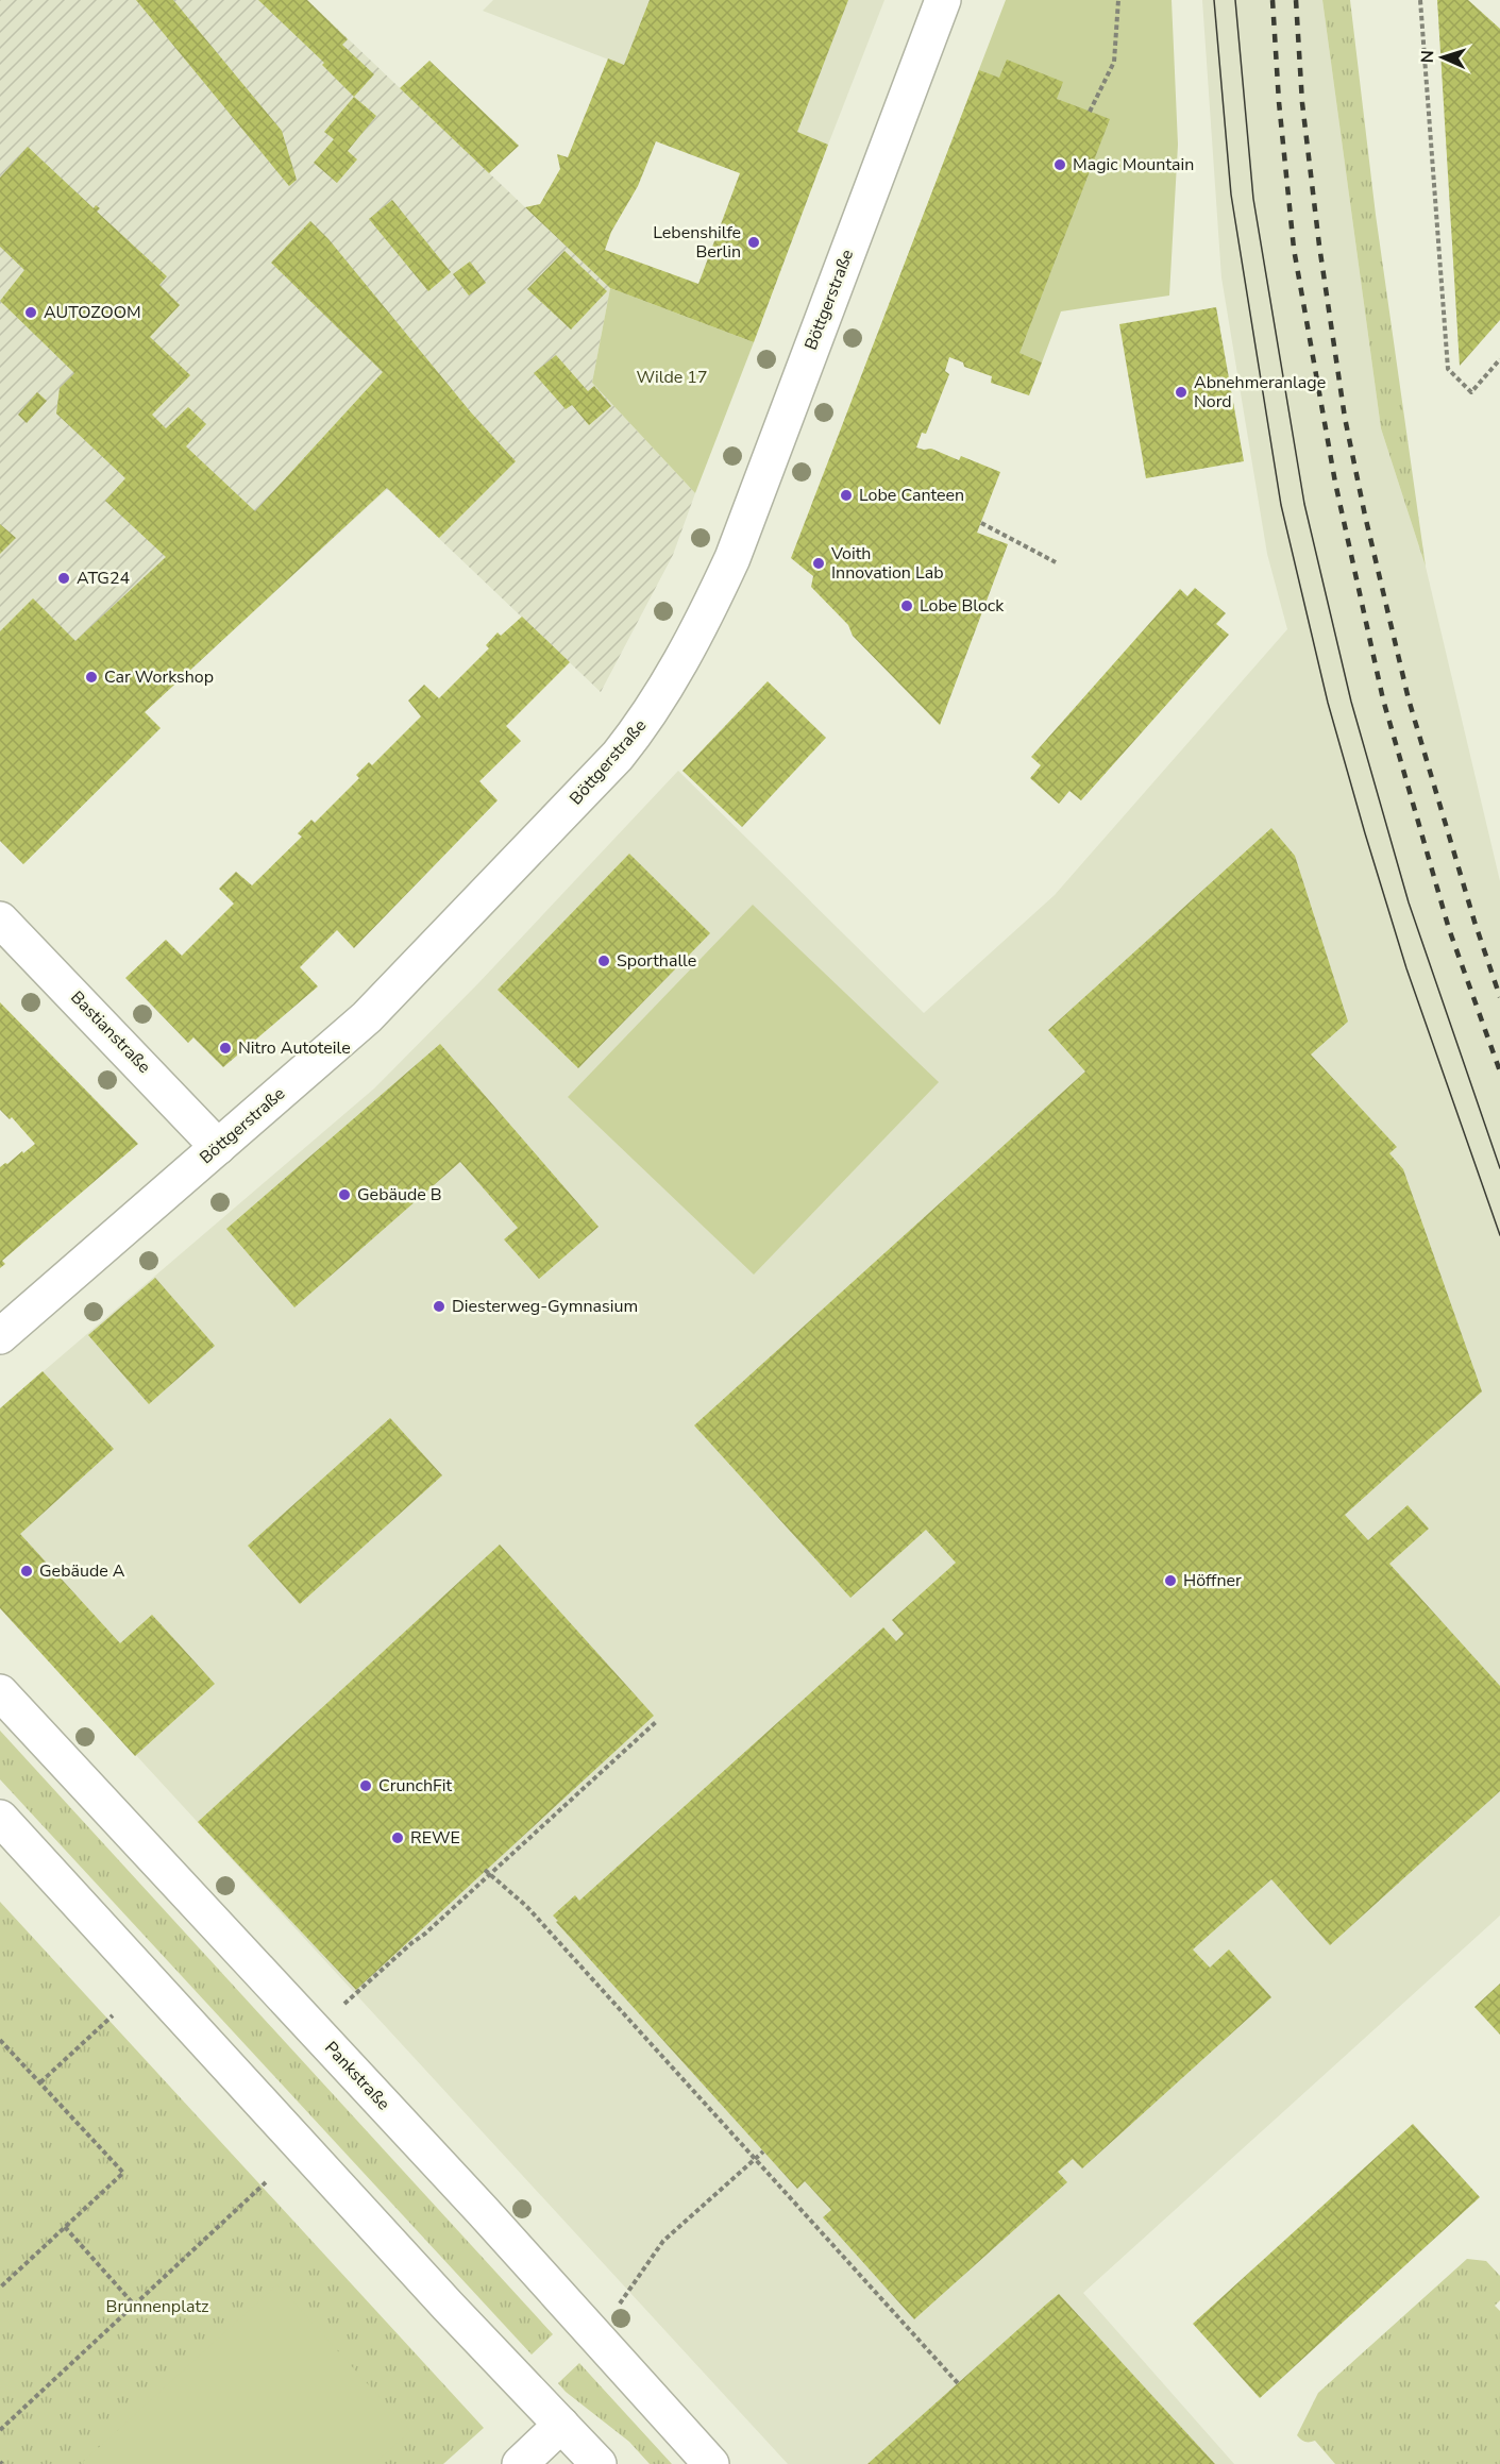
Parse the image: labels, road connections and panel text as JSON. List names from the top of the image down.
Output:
{
  "streets": {
    "street": ["Böttgerstraße", "Bastianstraße", "Pankstraße"]
  },
  "crossings": [
    ["Böttgerstraße", "Bastianstraße"]
  ],
  "parks": ["Wilde 17", "Brunnenplatz"],
  "places": [
    "Magic Mountain",
    "Lebenshilfe Berlin",
    "AUTOZOOM",
    "Abnehmeranlage Nord",
    "Lobe Canteen",
    "Voith Innovation Lab",
    "ATG24",
    "Lobe Block",
    "Car Workshop",
    "Sporthalle",
    "Nitro Autoteile",
    "Gebäude B",
    "Diesterweg-Gymnasium",
    "Gebäude A",
    "Höffner",
    "CrunchFit",
    "REWE"
  ],
  "north": "left"
}
